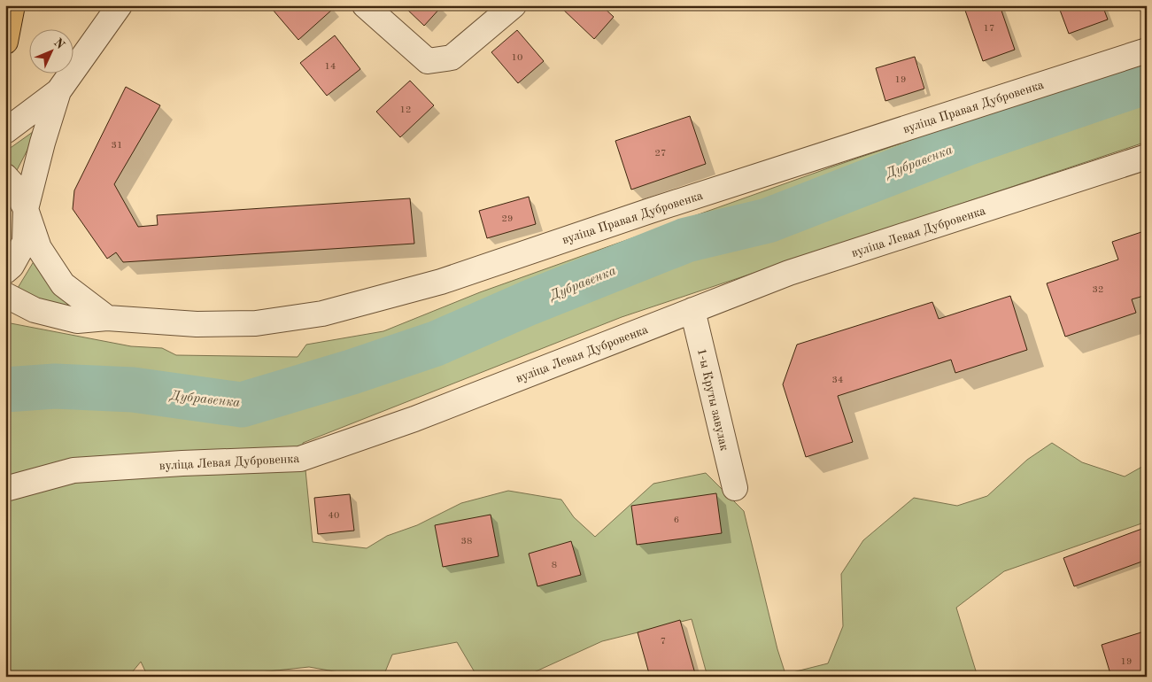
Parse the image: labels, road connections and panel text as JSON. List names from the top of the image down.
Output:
{
  "streets": {
    "street": ["вуліца Правая Дубровенка", "вуліца Левая Дубровенка", "1-ы Круты завулак"]
  },
  "crossings": [
    ["вуліца Левая Дубровенка", "1-ы Круты завулак"]
  ],
  "water": ["Дубравенка"],
  "house_numbers": [
    "17",
    "10",
    "14",
    "19",
    "12",
    "31",
    "27",
    "29",
    "32",
    "34",
    "40",
    "6",
    "38",
    "8",
    "7",
    "19"
  ],
  "north": "top right"
}
